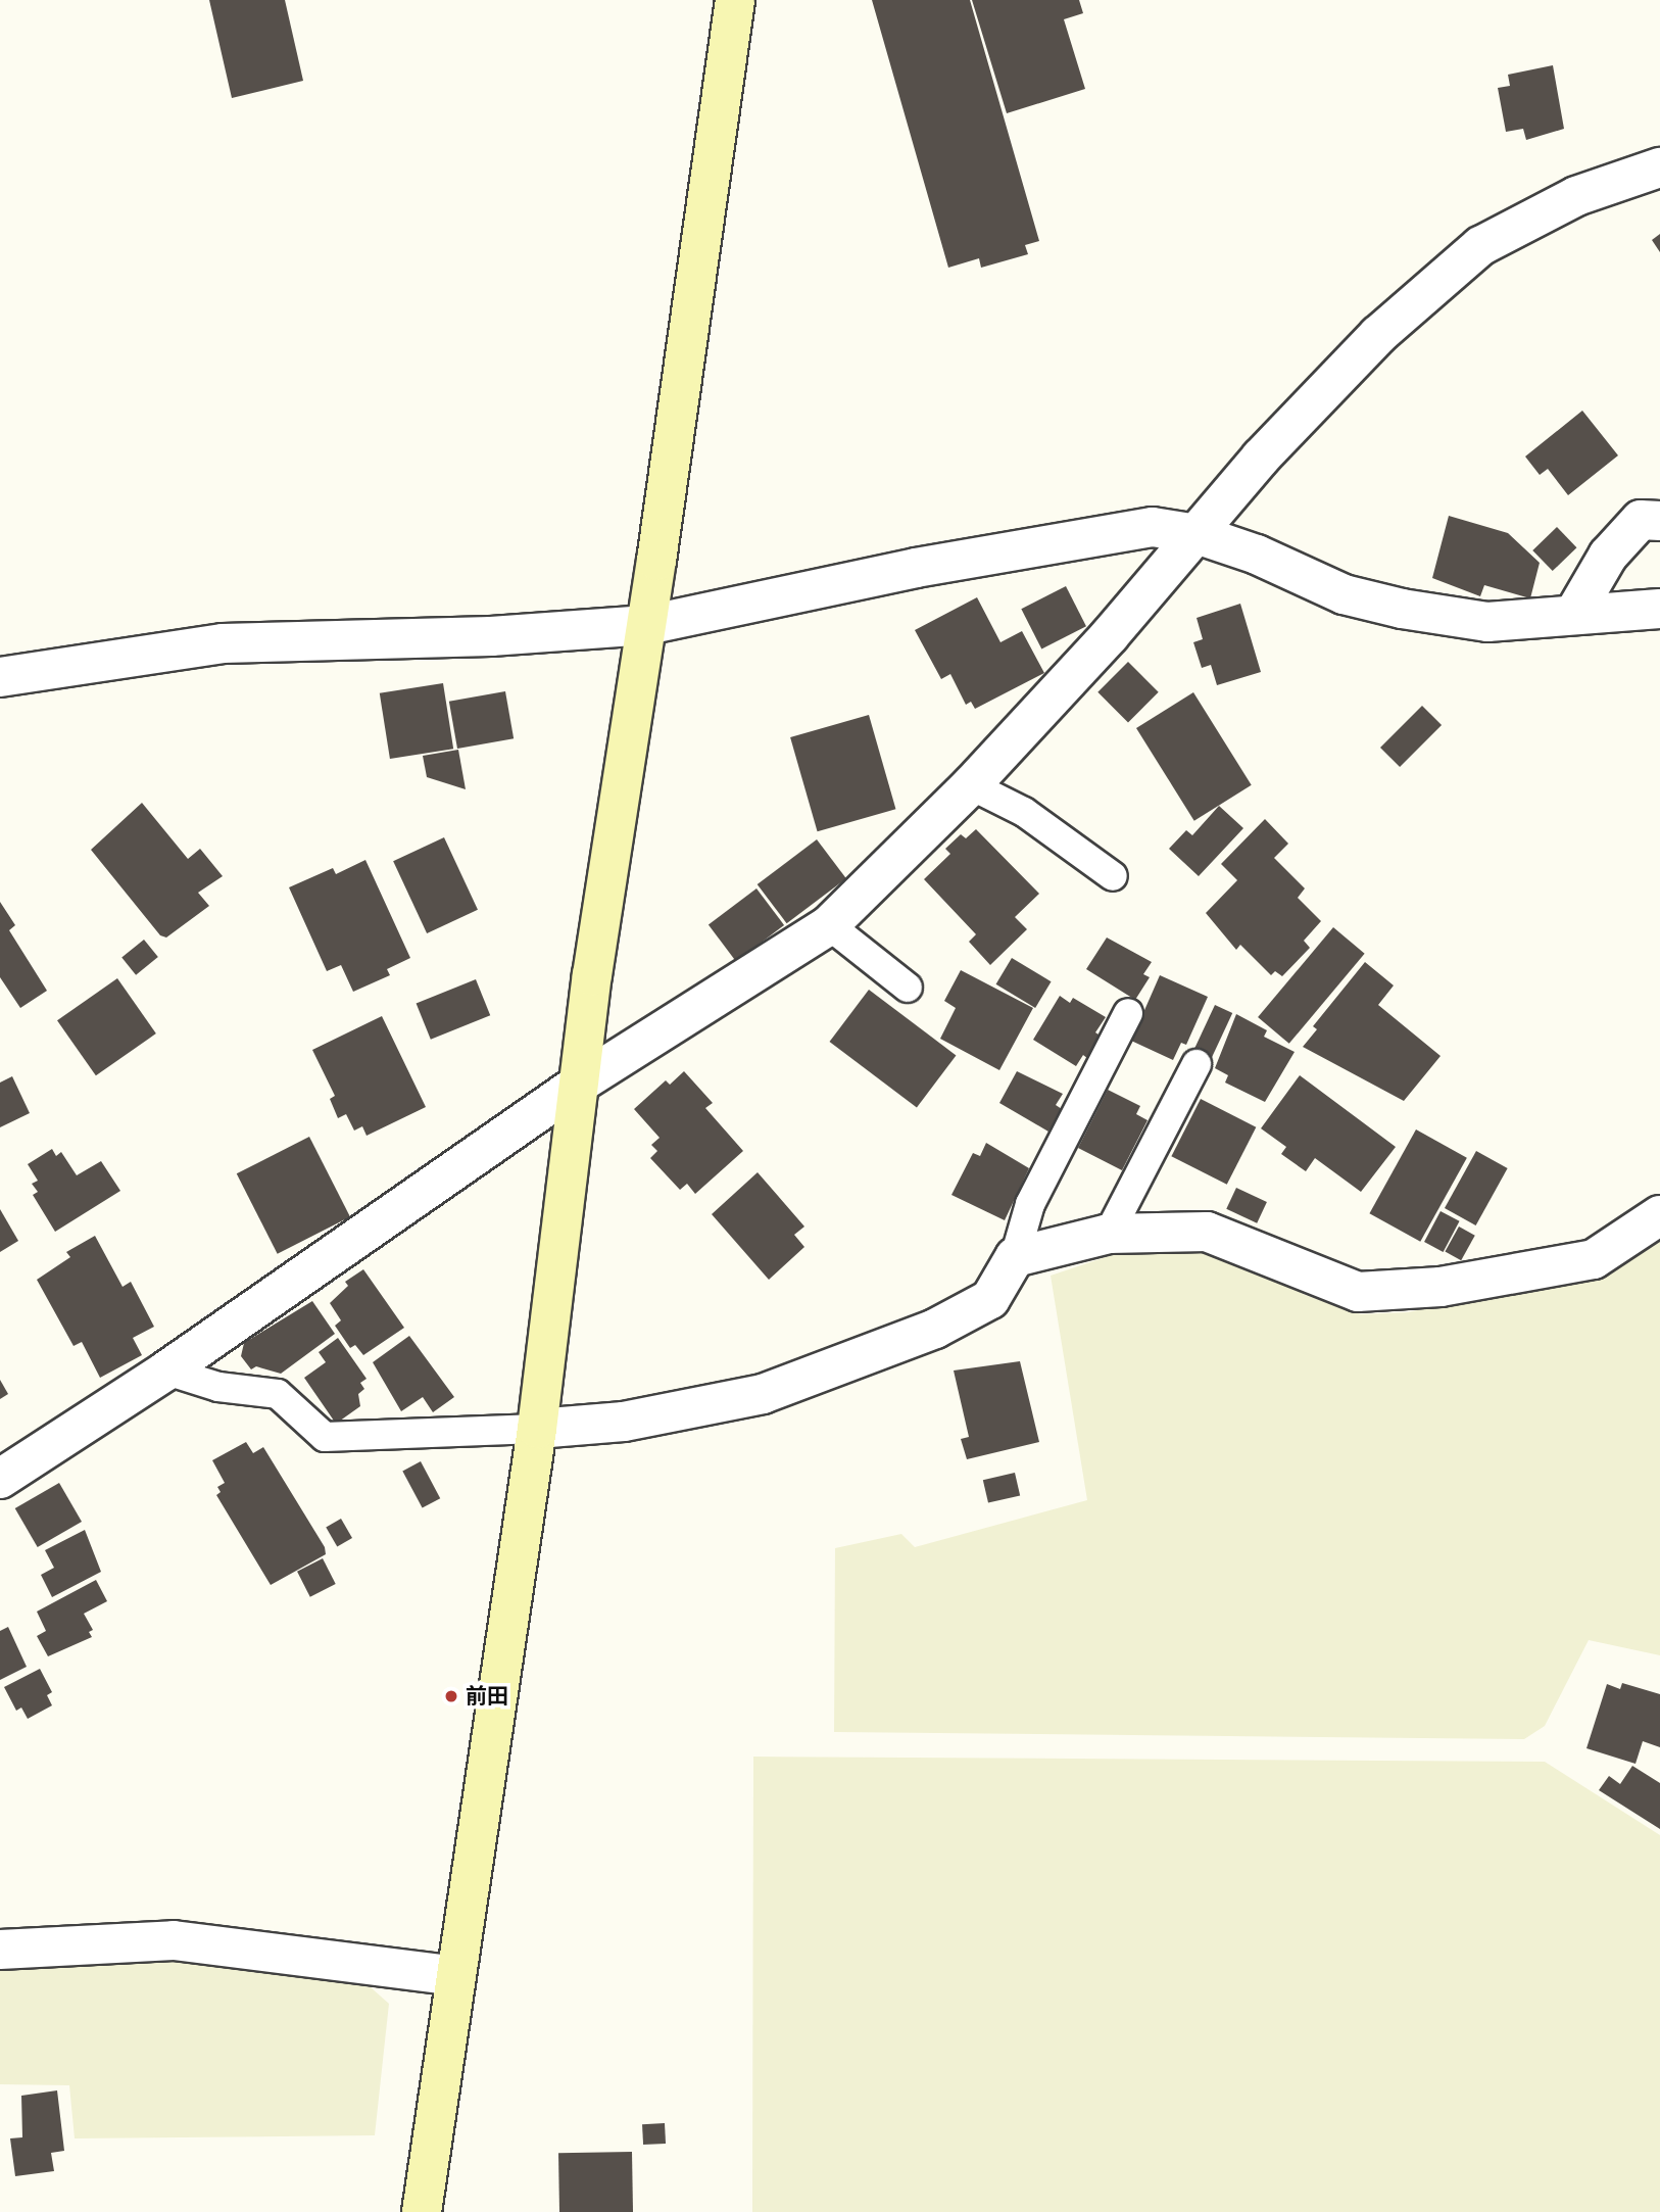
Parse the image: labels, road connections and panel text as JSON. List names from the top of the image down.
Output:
{
  "places": ["前田"]
}
